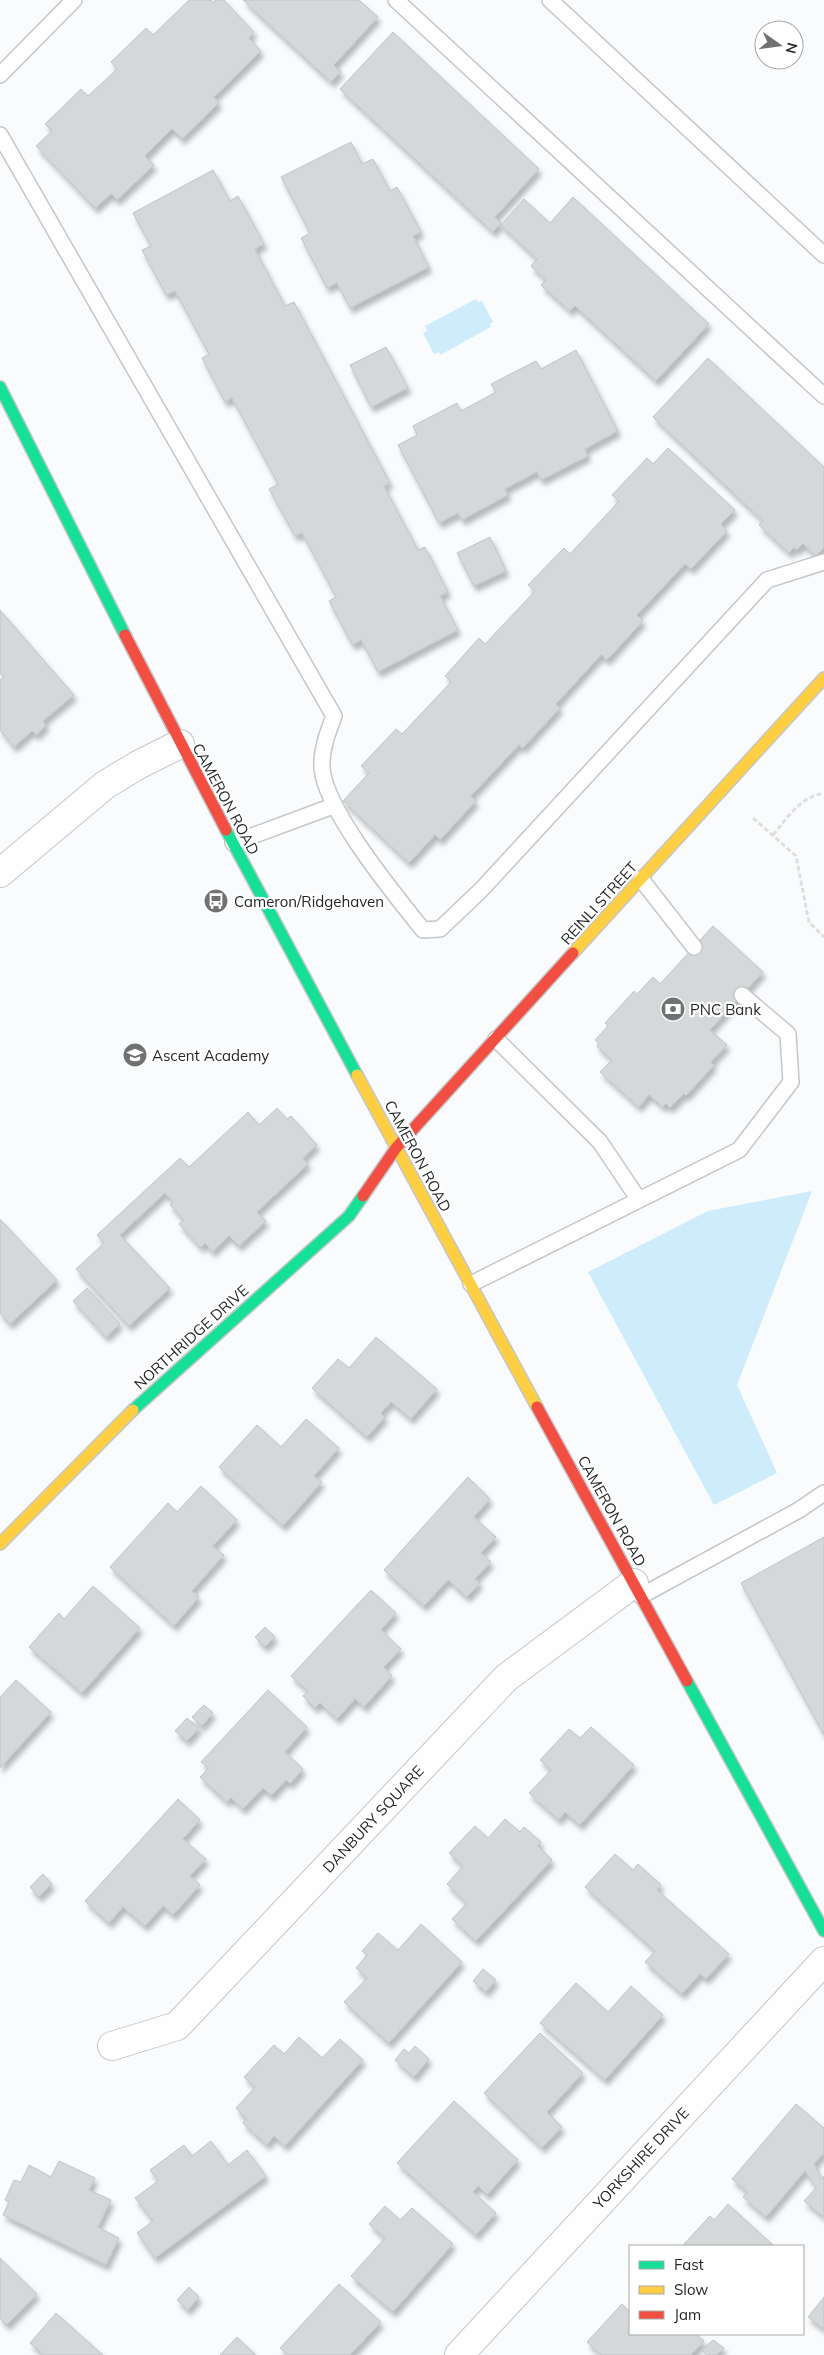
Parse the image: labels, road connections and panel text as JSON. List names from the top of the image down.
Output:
{
  "streets": {
    "main road": ["CAMERON ROAD", "REINLI STREET", "NORTHRIDGE DRIVE"],
    "street": ["DANBURY SQUARE", "YORKSHIRE DRIVE"]
  },
  "crossings": [
    ["CAMERON ROAD", "REINLI STREET"],
    ["CAMERON ROAD", "NORTHRIDGE DRIVE"],
    ["CAMERON ROAD", "DANBURY SQUARE"],
    ["REINLI STREET", "NORTHRIDGE DRIVE"]
  ],
  "places": {
    "bus stop": ["Cameron/Ridgehaven"],
    "bank": ["PNC Bank"],
    "school or university": ["Ascent Academy"]
  },
  "legend": ["Fast", "Slow", "Jam"],
  "north": "right"
}
